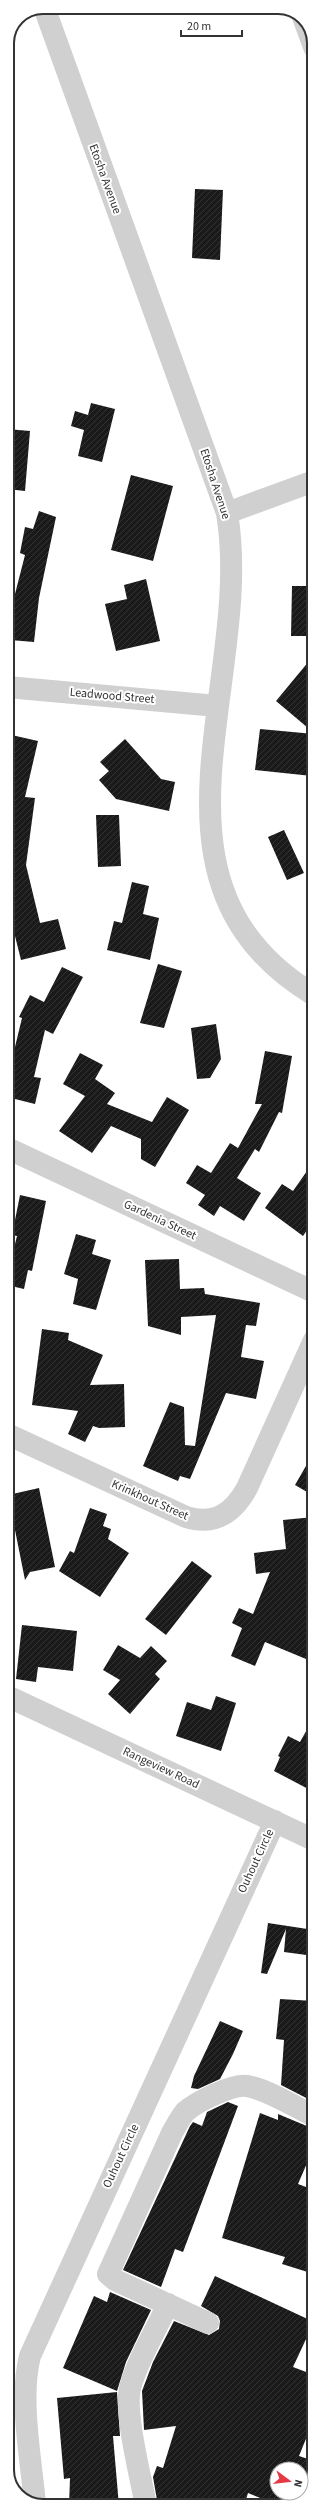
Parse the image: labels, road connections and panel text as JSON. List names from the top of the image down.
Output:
{
  "streets": {
    "street": [
      "Etosha Avenue",
      "Leadwood Street",
      "Gardenia Street",
      "Krinkhout Street",
      "Rangeview Road",
      "Ouhout Circle"
    ]
  },
  "crossings": [
    ["Etosha Avenue", "Leadwood Street"],
    ["Rangeview Road", "Ouhout Circle"]
  ],
  "scale_bar": "20 m",
  "north": "right"
}
